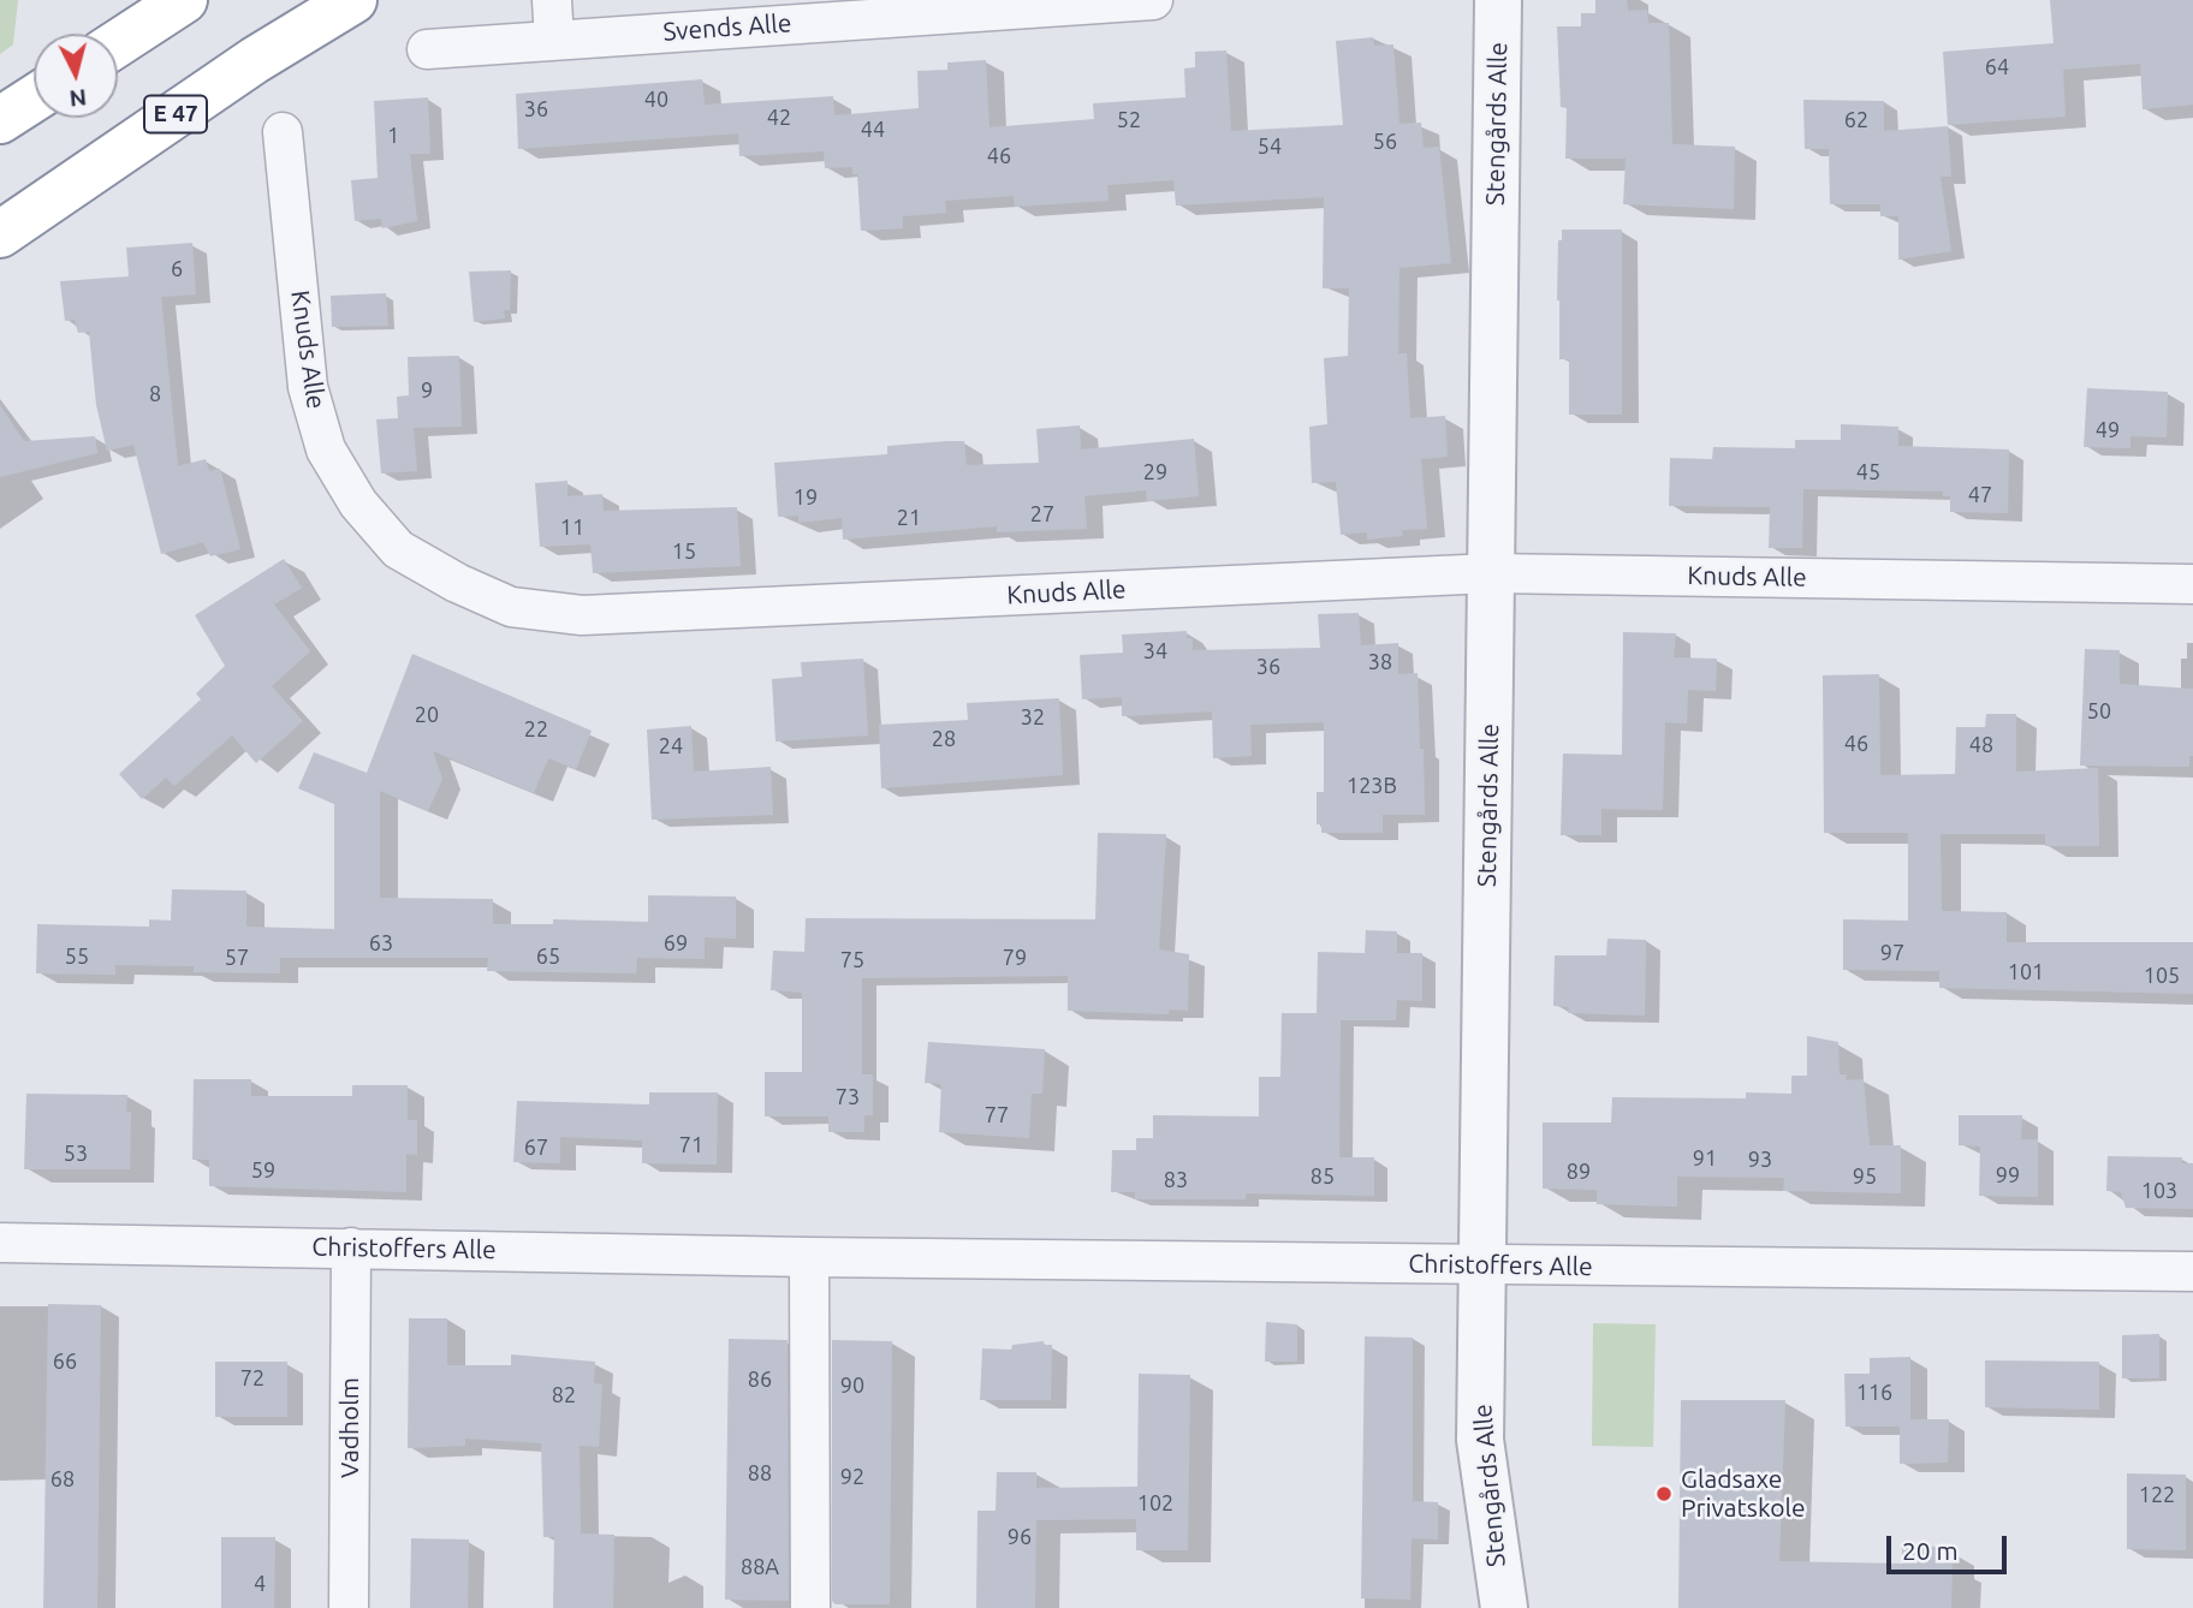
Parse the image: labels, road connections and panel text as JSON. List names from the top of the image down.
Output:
{
  "streets": {
    "highway": ["E 47"],
    "street": [
      "Svends Alle",
      "Stengårds Alle",
      "Knuds Alle",
      "Christoffers Alle",
      "Vadholm"
    ]
  },
  "crossings": [
    ["Stengårds Alle", "Knuds Alle"],
    ["Stengårds Alle", "Christoffers Alle"],
    ["Christoffers Alle", "Vadholm"]
  ],
  "places": ["Gladsaxe Privatskole"],
  "house_numbers": [
    "64",
    "40",
    "36",
    "42",
    "52",
    "62",
    "44",
    "1",
    "56",
    "54",
    "46",
    "6",
    "9",
    "8",
    "49",
    "29",
    "45",
    "47",
    "19",
    "27",
    "21",
    "11",
    "15",
    "34",
    "38",
    "36",
    "50",
    "20",
    "32",
    "22",
    "28",
    "46",
    "48",
    "24",
    "123B",
    "63",
    "69",
    "97",
    "55",
    "65",
    "57",
    "79",
    "75",
    "101",
    "105",
    "73",
    "77",
    "71",
    "67",
    "53",
    "91",
    "93",
    "59",
    "89",
    "99",
    "85",
    "95",
    "83",
    "103",
    "66",
    "72",
    "86",
    "90",
    "116",
    "82",
    "88",
    "92",
    "68",
    "122",
    "102",
    "96",
    "88A",
    "4"
  ],
  "scale_bar": "20 m",
  "north": "bottom"
}
